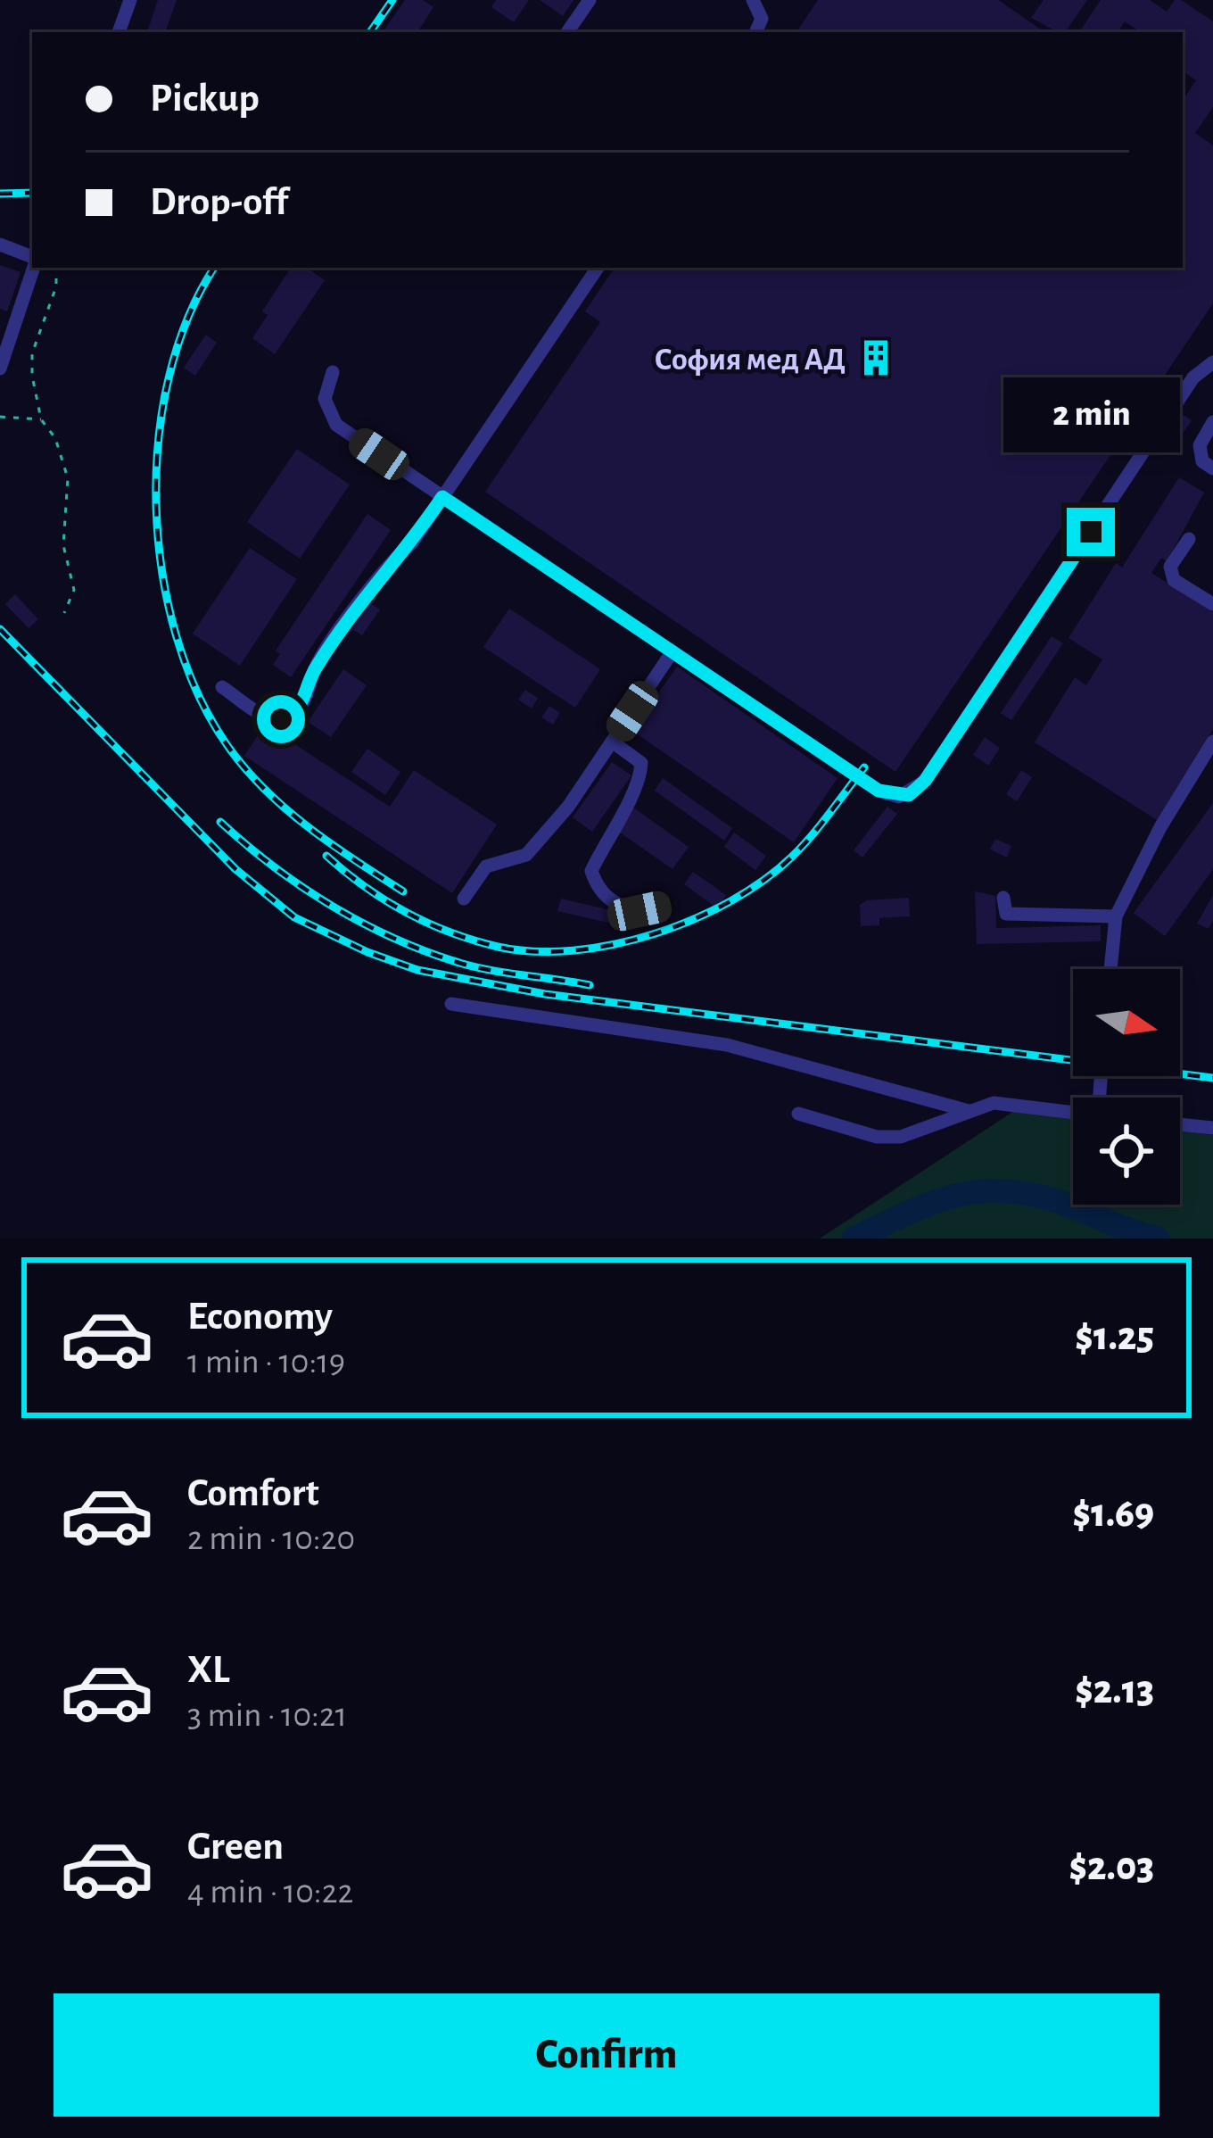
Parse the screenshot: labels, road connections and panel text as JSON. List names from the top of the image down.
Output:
{
  "places": {
    "building": ["София мед АД"]
  },
  "north": "right",
  "page": {
    "banner": ["Pickup", "Drop-off"],
    "bubble": "2 min",
    "list": [
      {
        "name": "Economy",
        "note": "1 min · 10:19",
        "value": "$1.25"
      },
      {
        "name": "Comfort",
        "note": "2 min · 10:20",
        "value": "$1.69"
      },
      {
        "name": "XL",
        "note": "3 min · 10:21",
        "value": "$2.13"
      },
      {
        "name": "Green",
        "note": "4 min · 10:22",
        "value": "$2.03"
      }
    ],
    "buttons": "Confirm"
  }
}
